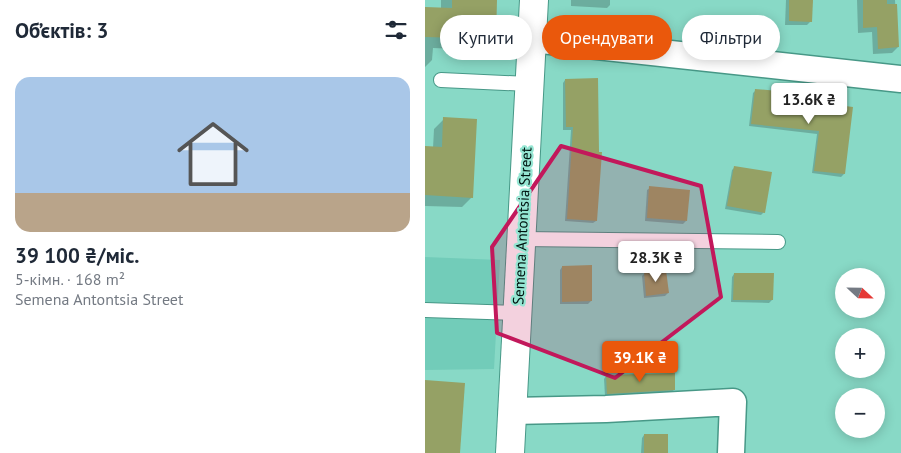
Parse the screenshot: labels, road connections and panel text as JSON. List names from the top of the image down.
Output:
{
  "streets": {
    "street": ["Semena Antontsia Street"]
  },
  "north": "right",
  "page": {
    "heading": "Об’єктів: 3",
    "chip": ["Купити", "Орендувати", "Фільтри"],
    "list": [
      {
        "name": "39 100 ₴/міс.",
        "note": "5-кімн. · 168 m² · Semena Antontsia Street"
      }
    ],
    "price": ["13.6K ₴", "28.3K ₴", "39.1K ₴"],
    "map_buttons": ["+", "−"]
  }
}
